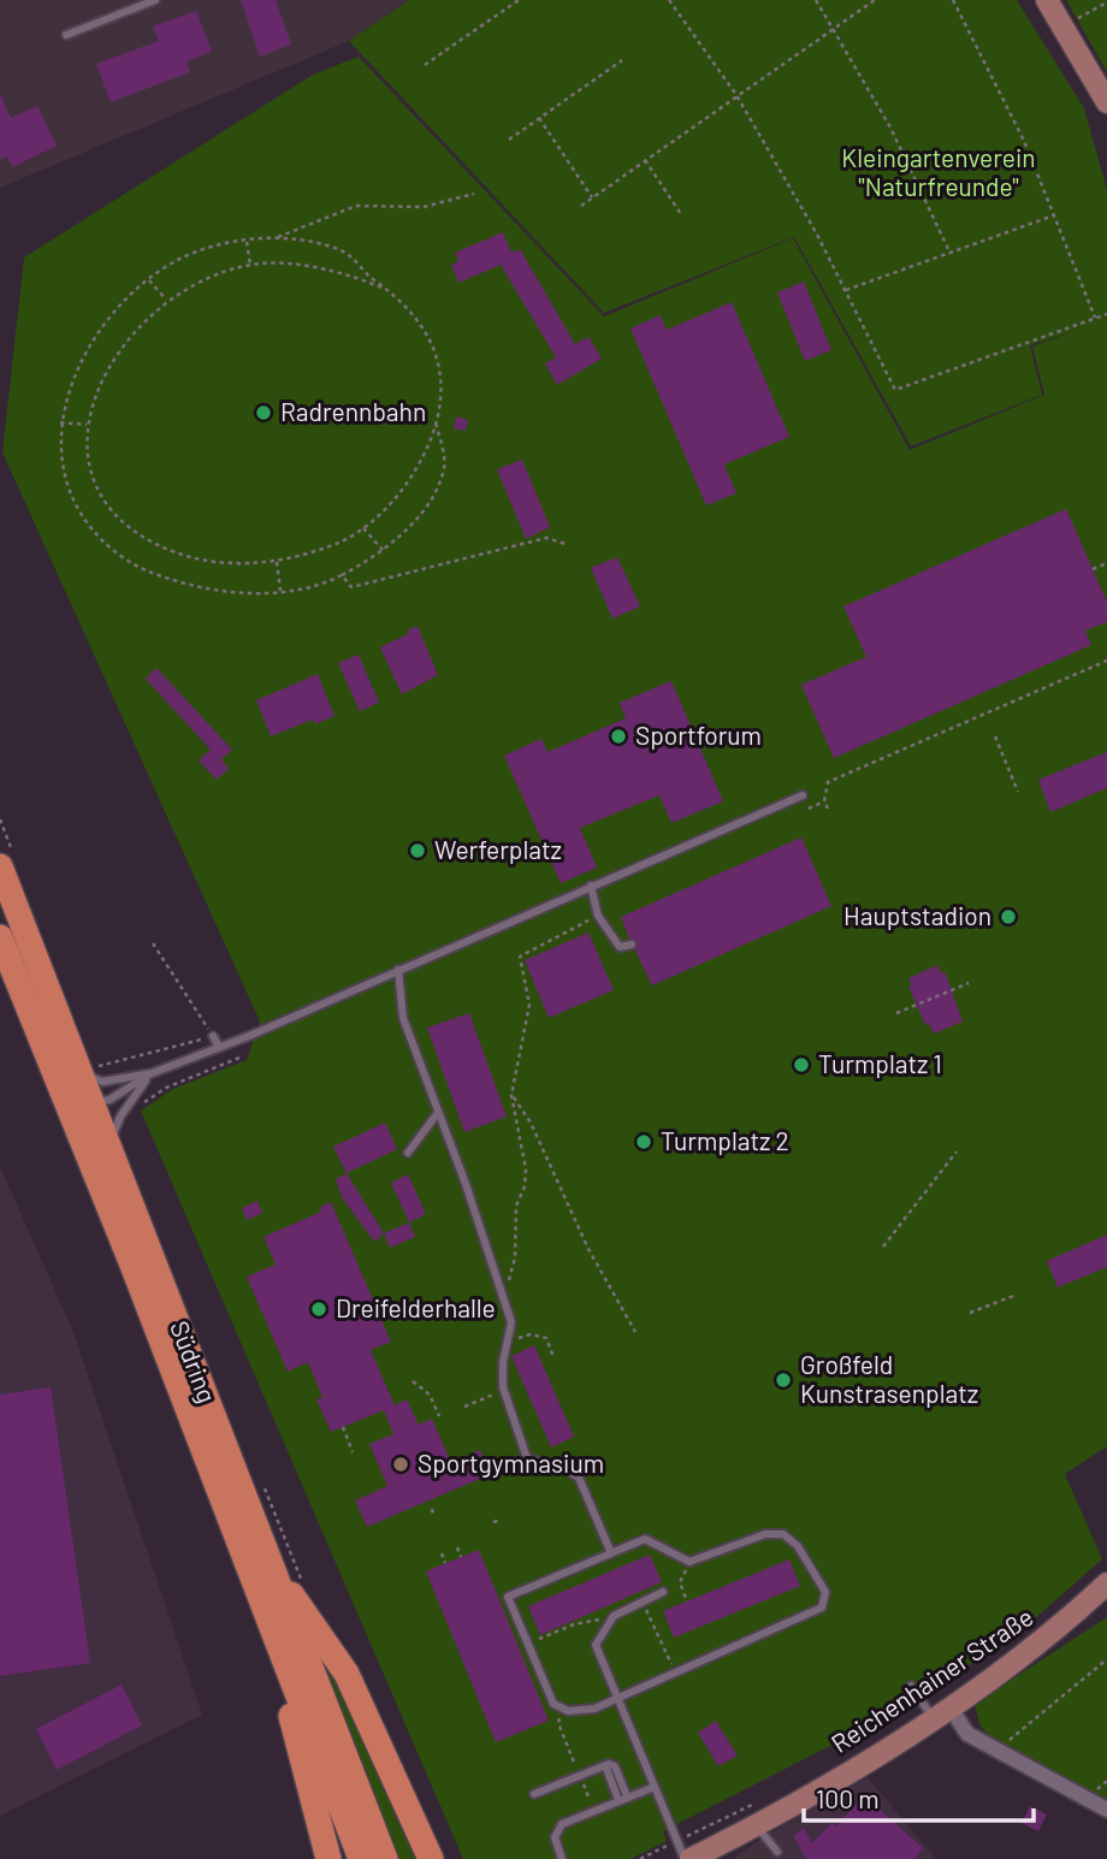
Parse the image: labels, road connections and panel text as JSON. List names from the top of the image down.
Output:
{
  "streets": {
    "main road": ["Südring", "Reichenhainer Straße"]
  },
  "parks": ["Kleingartenverein \"Naturfreunde\""],
  "places": [
    "Radrennbahn",
    "Sportforum",
    "Werferplatz",
    "Hauptstadion",
    "Turmplatz 1",
    "Turmplatz 2",
    "Dreifelderhalle",
    "Großfeld Kunstrasenplatz",
    "Sportgymnasium"
  ],
  "scale_bar": "100 m"
}
